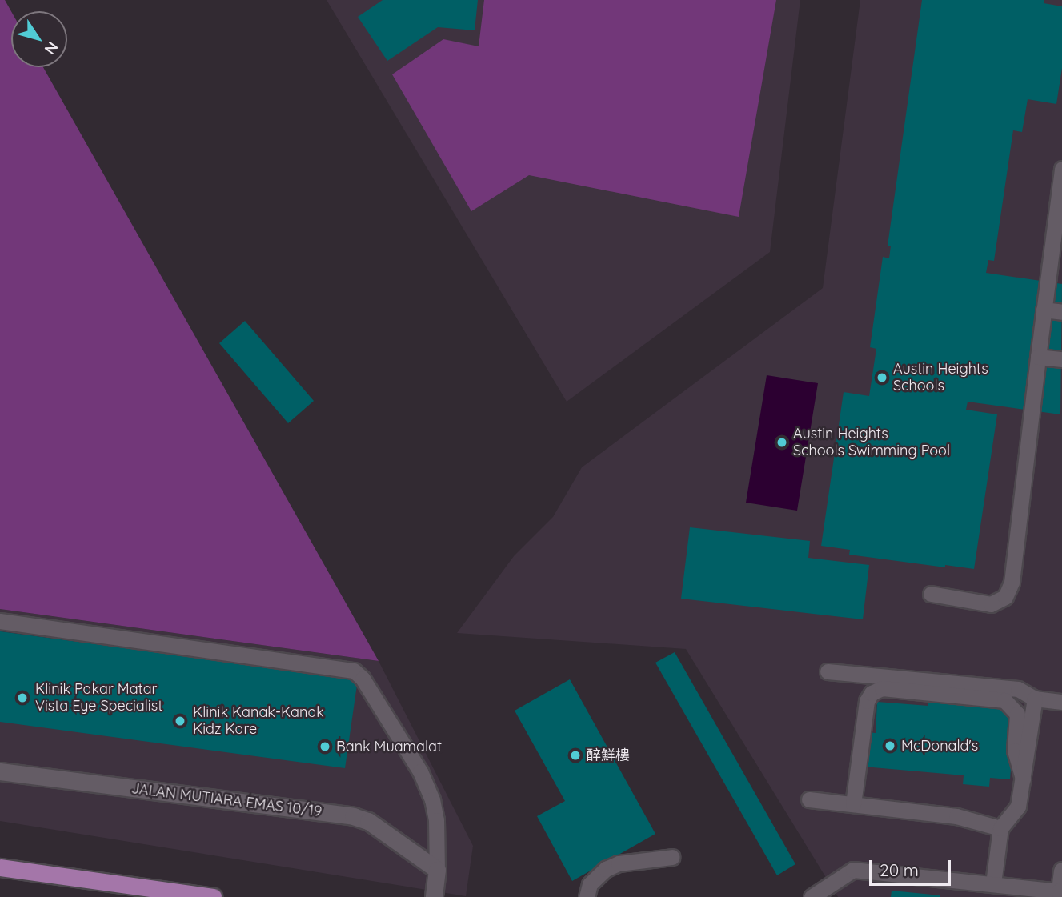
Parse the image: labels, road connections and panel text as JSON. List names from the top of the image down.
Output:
{
  "streets": {
    "street": ["JALAN MUTIARA EMAS 10/19"]
  },
  "places": [
    "Austin Heights Schools",
    "Austin Heights Schools Swimming Pool",
    "Klinik Pakar Matar Vista Eye Specialist",
    "Klinik Kanak-Kanak Kidz Kare",
    "McDonald's",
    "Bank Muamalat",
    "醉鮮樓"
  ],
  "scale_bar": "20 m",
  "north": "bottom right"
}
